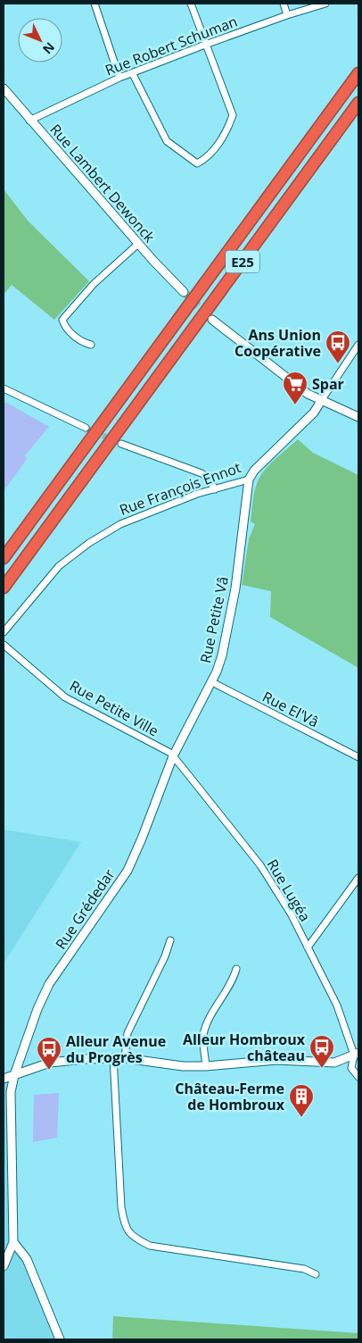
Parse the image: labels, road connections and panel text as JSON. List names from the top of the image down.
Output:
{
  "streets": {
    "highway": ["E25"],
    "street": [
      "Rue Robert Schuman",
      "Rue Lambert Dewonck",
      "Rue François Ennot",
      "Rue Petite Vâ",
      "Rue Petite Ville",
      "Rue El'Vâ",
      "Rue Lugéa",
      "Rue Grédedar"
    ]
  },
  "crossings": [
    ["Rue Robert Schuman", "Rue Lambert Dewonck"],
    ["Rue François Ennot", "Rue Petite Vâ"],
    ["Rue Petite Vâ", "Rue Petite Ville"],
    ["Rue Petite Vâ", "Rue El'Vâ"],
    ["Rue Petite Vâ", "Rue Lugéa"],
    ["Rue Petite Vâ", "Rue Grédedar"],
    ["Rue Petite Ville", "Rue Lugéa"],
    ["Rue Petite Ville", "Rue Grédedar"],
    ["Rue Lugéa", "Rue Grédedar"]
  ],
  "places": {
    "bus stop": ["Ans Union Coopérative", "Alleur Hombroux château", "Alleur Avenue du Progrès"],
    "supermarket": ["Spar"],
    "building": ["Château-Ferme de Hombroux"]
  },
  "north": "bottom right"
}
